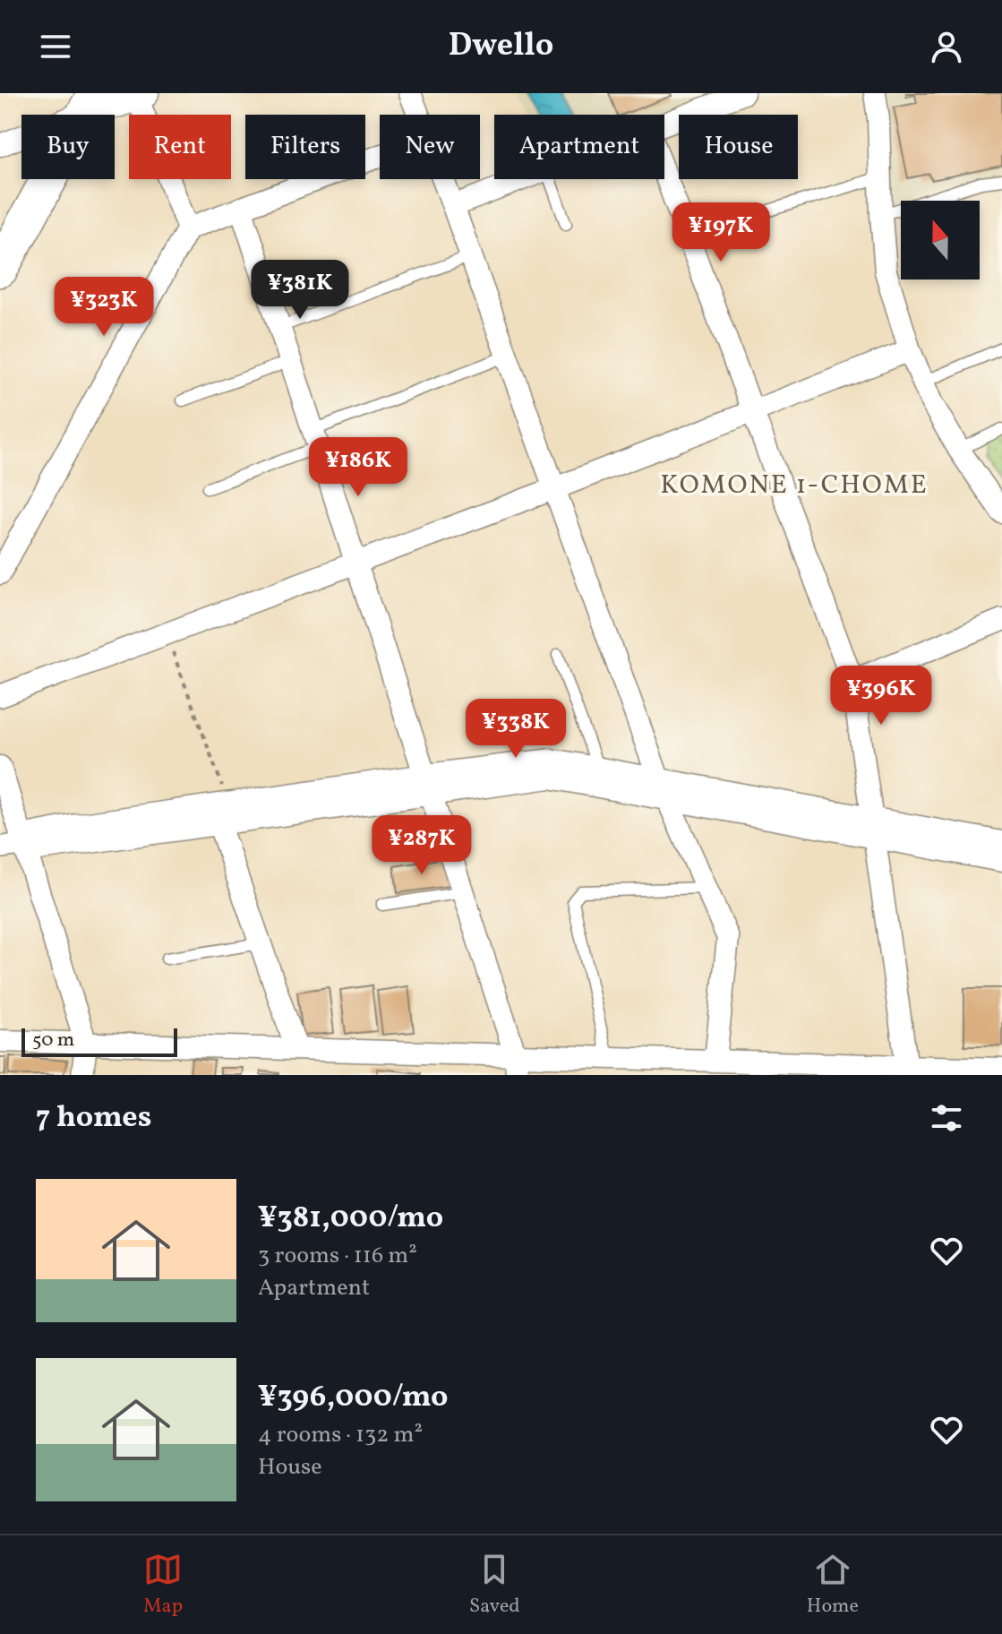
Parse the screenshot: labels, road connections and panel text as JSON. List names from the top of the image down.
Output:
{
  "districts": ["KOMONE 1-CHOME"],
  "scale_bar": "50 m",
  "north": "top",
  "page": {
    "header": "Dwello",
    "chip": [
      "Buy",
      "Rent",
      "Filters",
      "New",
      "Apartment",
      "House"
    ],
    "price": [
      "¥197K",
      "¥381K",
      "¥323K",
      "¥186K",
      "¥396K",
      "¥338K",
      "¥287K"
    ],
    "scale": "50 m",
    "heading": "7 homes",
    "list": [
      {
        "name": "¥381,000/mo",
        "note": "3 rooms · 116 m² · Apartment"
      },
      {
        "name": "¥396,000/mo",
        "note": "4 rooms · 132 m² · House"
      }
    ],
    "tabs": ["Map", "Saved", "Home"]
  }
}
